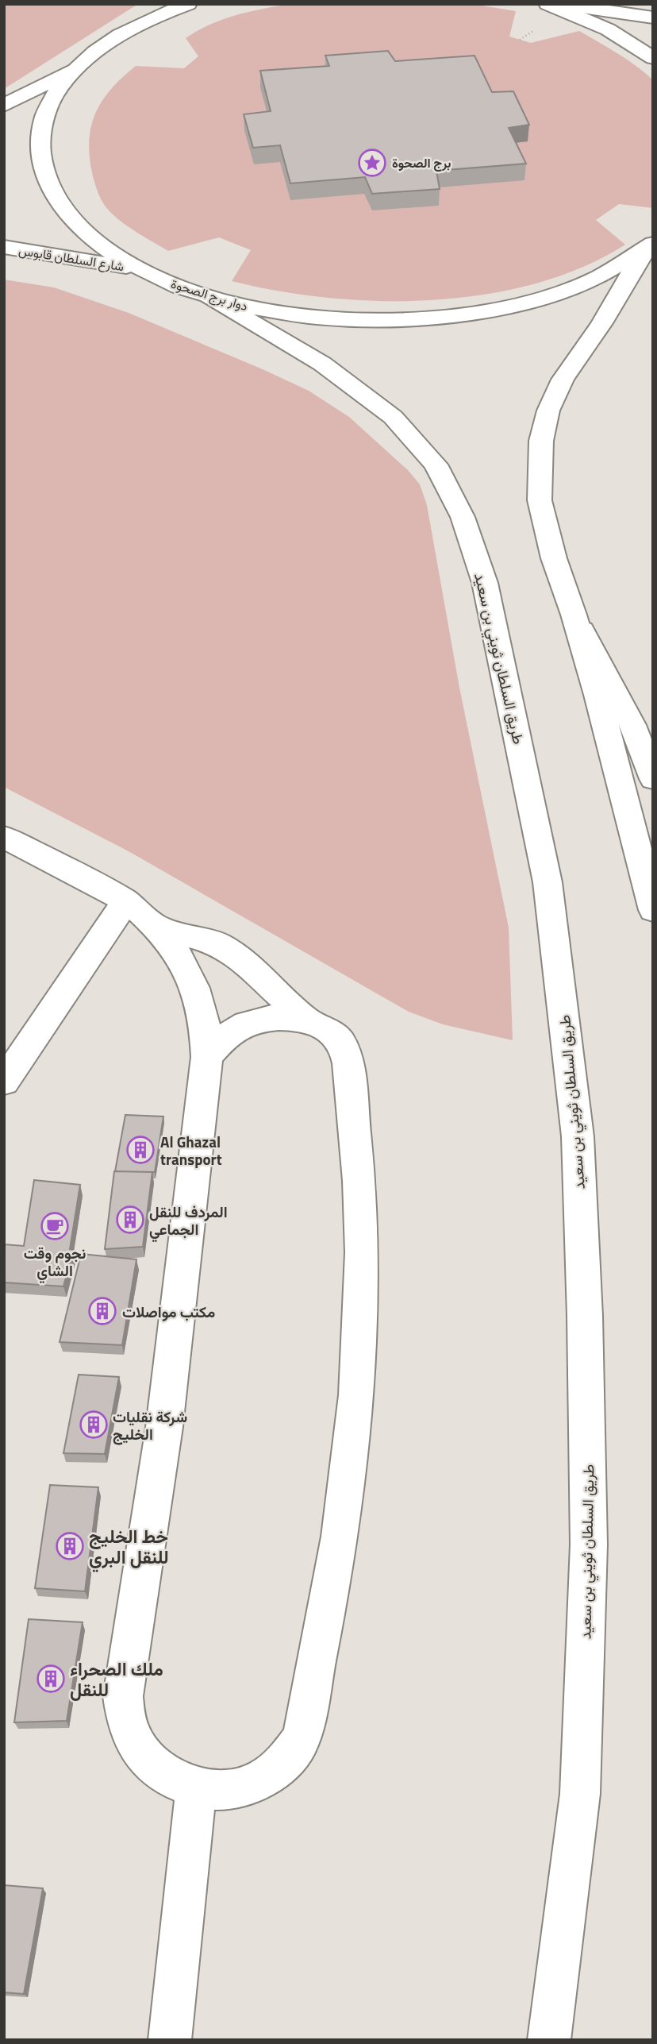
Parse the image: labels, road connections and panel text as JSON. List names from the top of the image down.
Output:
{
  "streets": {
    "main road": ["شارع السلطان قابوس", "دوار برج الصحوة", "طريق السلطان ثويني بن سعيد"]
  },
  "crossings": [
    ["شارع السلطان قابوس", "دوار برج الصحوة"],
    ["دوار برج الصحوة", "طريق السلطان ثويني بن سعيد"]
  ],
  "places": {
    "place": ["برج الصحوة"],
    "building": [
      "Al Ghazal transport",
      "المردف للنقل الجماعي",
      "مكتب مواصلات",
      "شركة نقليات الخليج",
      "خط الخليج للنقل البري",
      "ملك الصحراء للنقل"
    ],
    "cafe": ["نجوم وقت الشاي"]
  }
}
